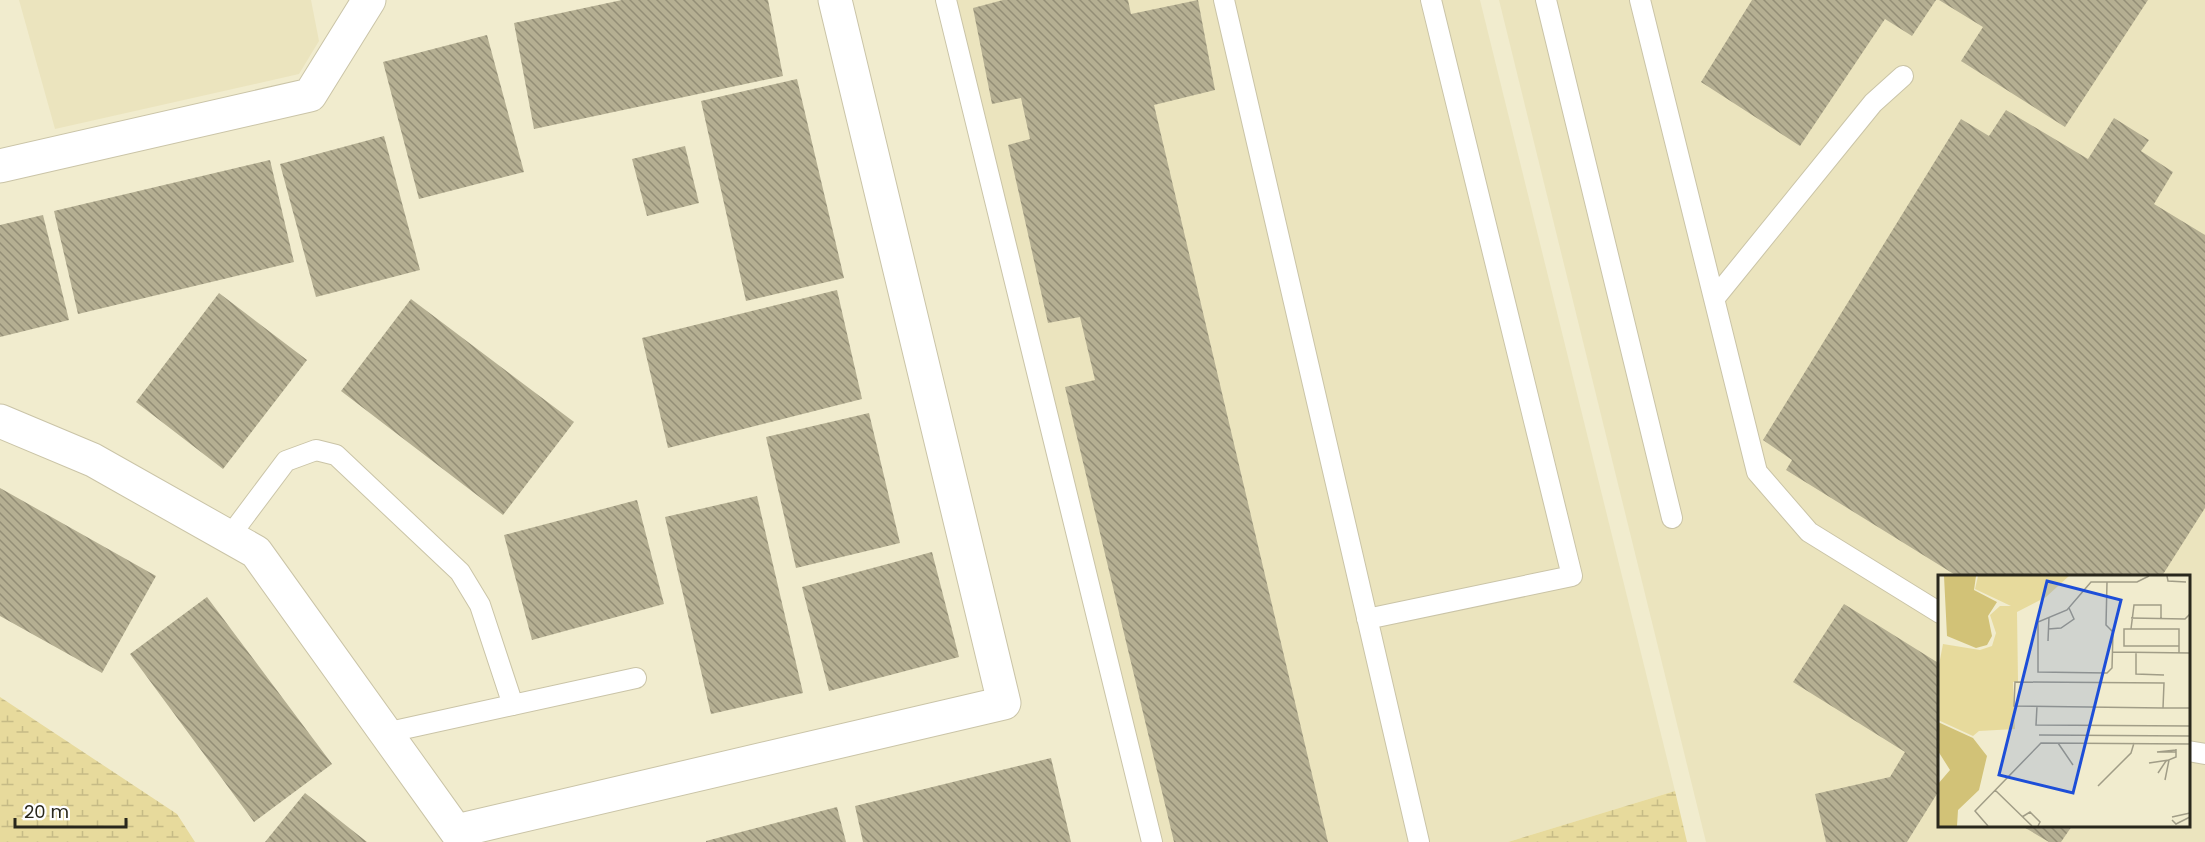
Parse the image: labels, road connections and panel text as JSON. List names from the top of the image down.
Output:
{
  "scale_bar": "20 m"
}
